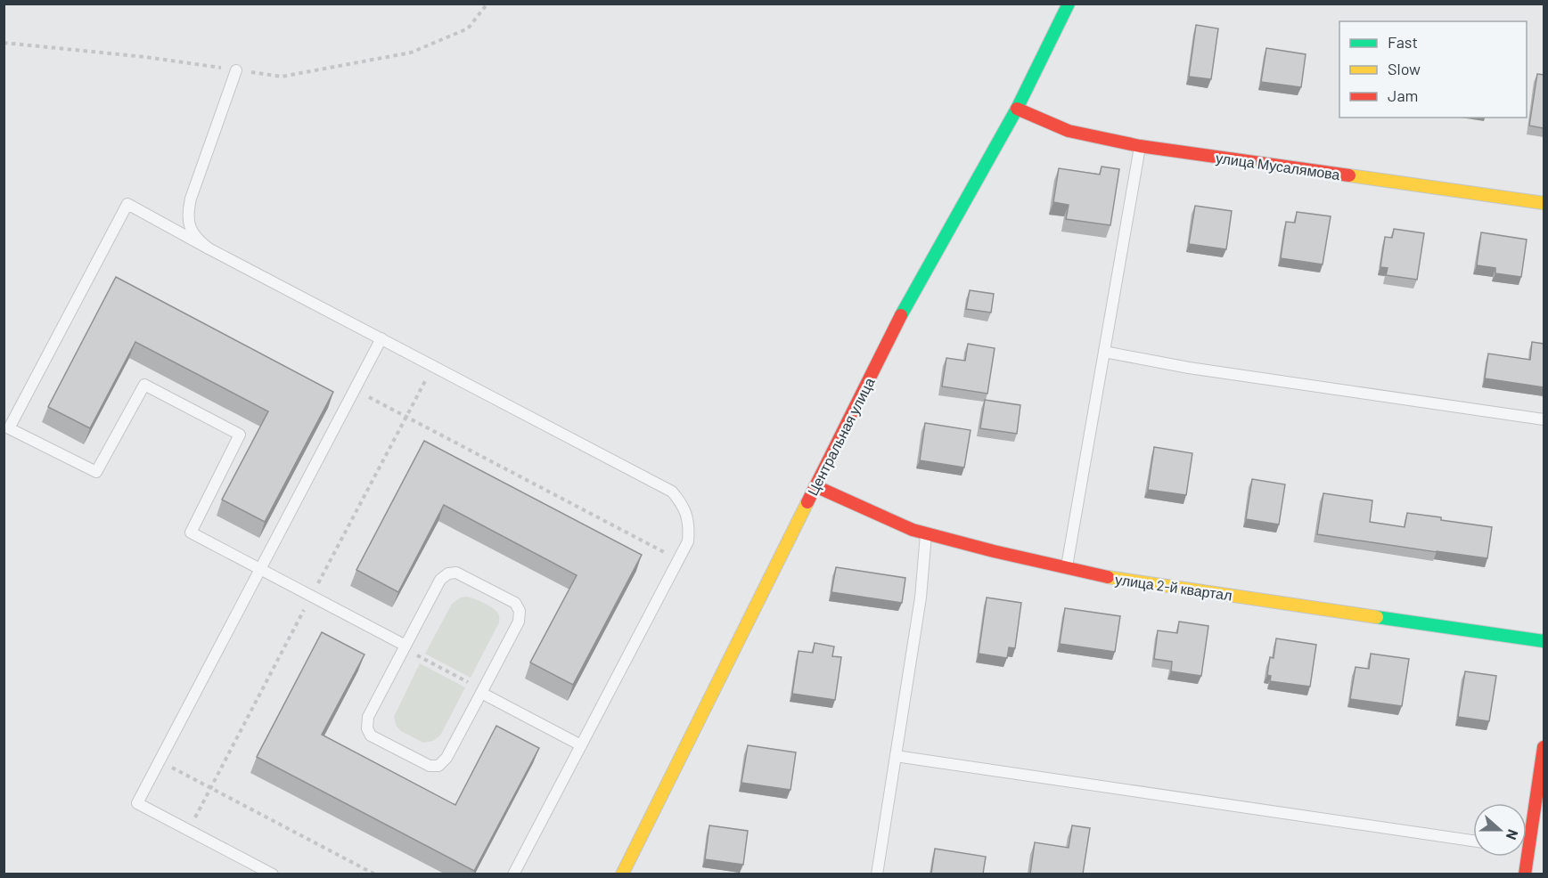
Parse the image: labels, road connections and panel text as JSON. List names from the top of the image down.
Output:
{
  "streets": {
    "street": ["улица Мусалямова", "Центральная улица", "улица 2-й квартал"]
  },
  "crossings": [
    ["улица Мусалямова", "Центральная улица"],
    ["Центральная улица", "улица 2-й квартал"]
  ],
  "legend": ["Fast", "Slow", "Jam"],
  "north": "right"
}
